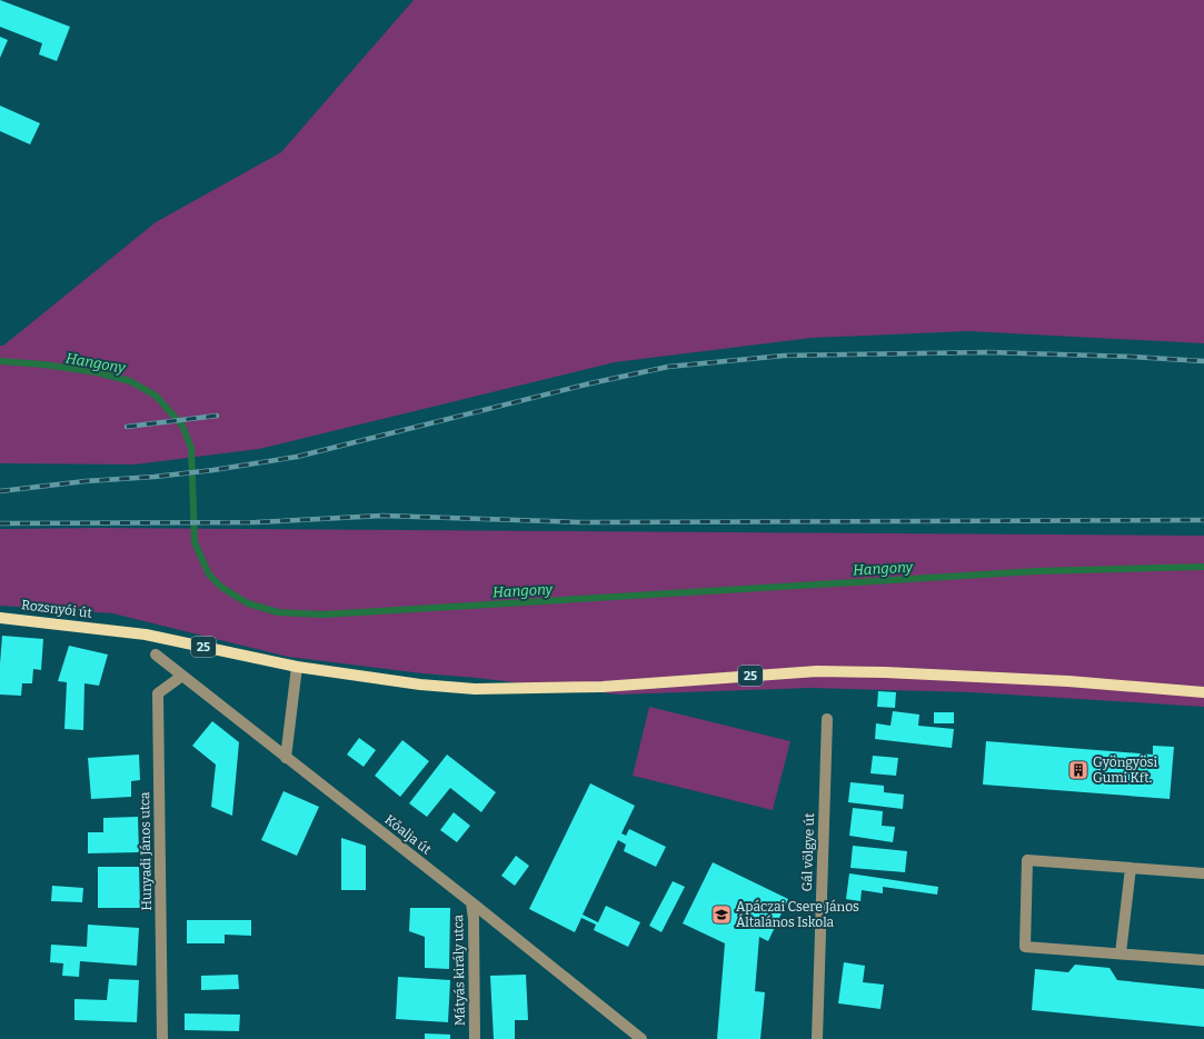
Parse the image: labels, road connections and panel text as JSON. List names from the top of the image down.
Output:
{
  "streets": {
    "main road": ["Rozsnyói út", "25"],
    "street": [
      "Kőalja út",
      "Hunyadi János utca",
      "Gál völgye út",
      "Mátyás király utca"
    ]
  },
  "crossings": [
    ["Rozsnyói út", "25"],
    ["Kőalja út", "Hunyadi János utca"],
    ["Kőalja út", "Mátyás király utca"]
  ],
  "water": ["Hangony"],
  "places": {
    "building": ["Gyöngyösi Gumi Kft."],
    "school or university": ["Apáczai Csere János Általános Iskola"]
  }
}
